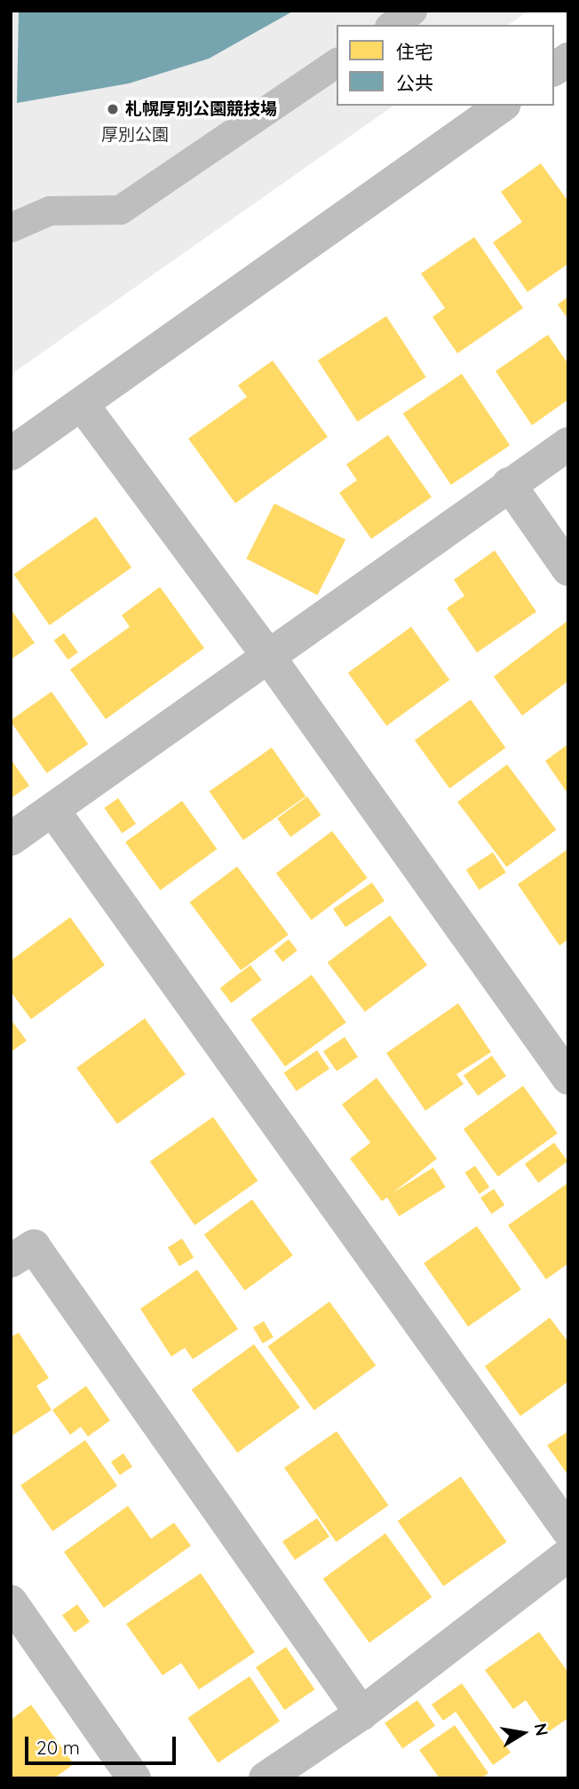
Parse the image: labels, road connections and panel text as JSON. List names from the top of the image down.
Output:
{
  "parks": ["厚別公園"],
  "places": ["札幌厚別公園競技場"],
  "legend": ["住宅", "公共"],
  "scale_bar": "20 m",
  "north": "right"
}
